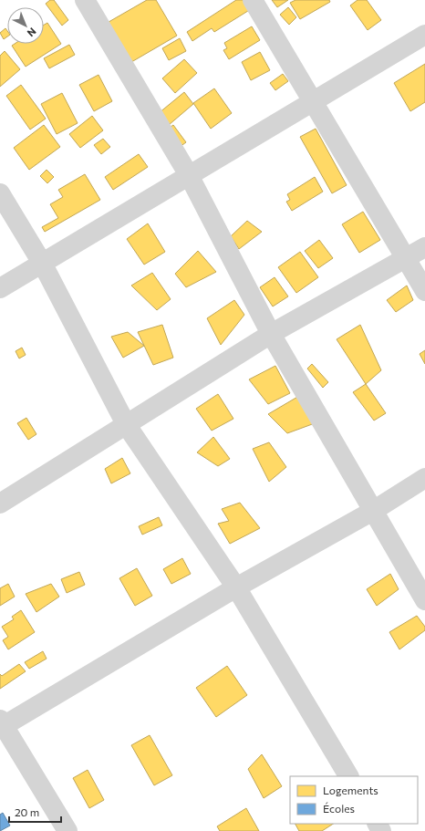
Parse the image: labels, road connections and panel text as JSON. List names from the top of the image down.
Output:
{
  "legend": ["Logements", "Écoles"],
  "scale_bar": "20 m",
  "north": "bottom right"
}
